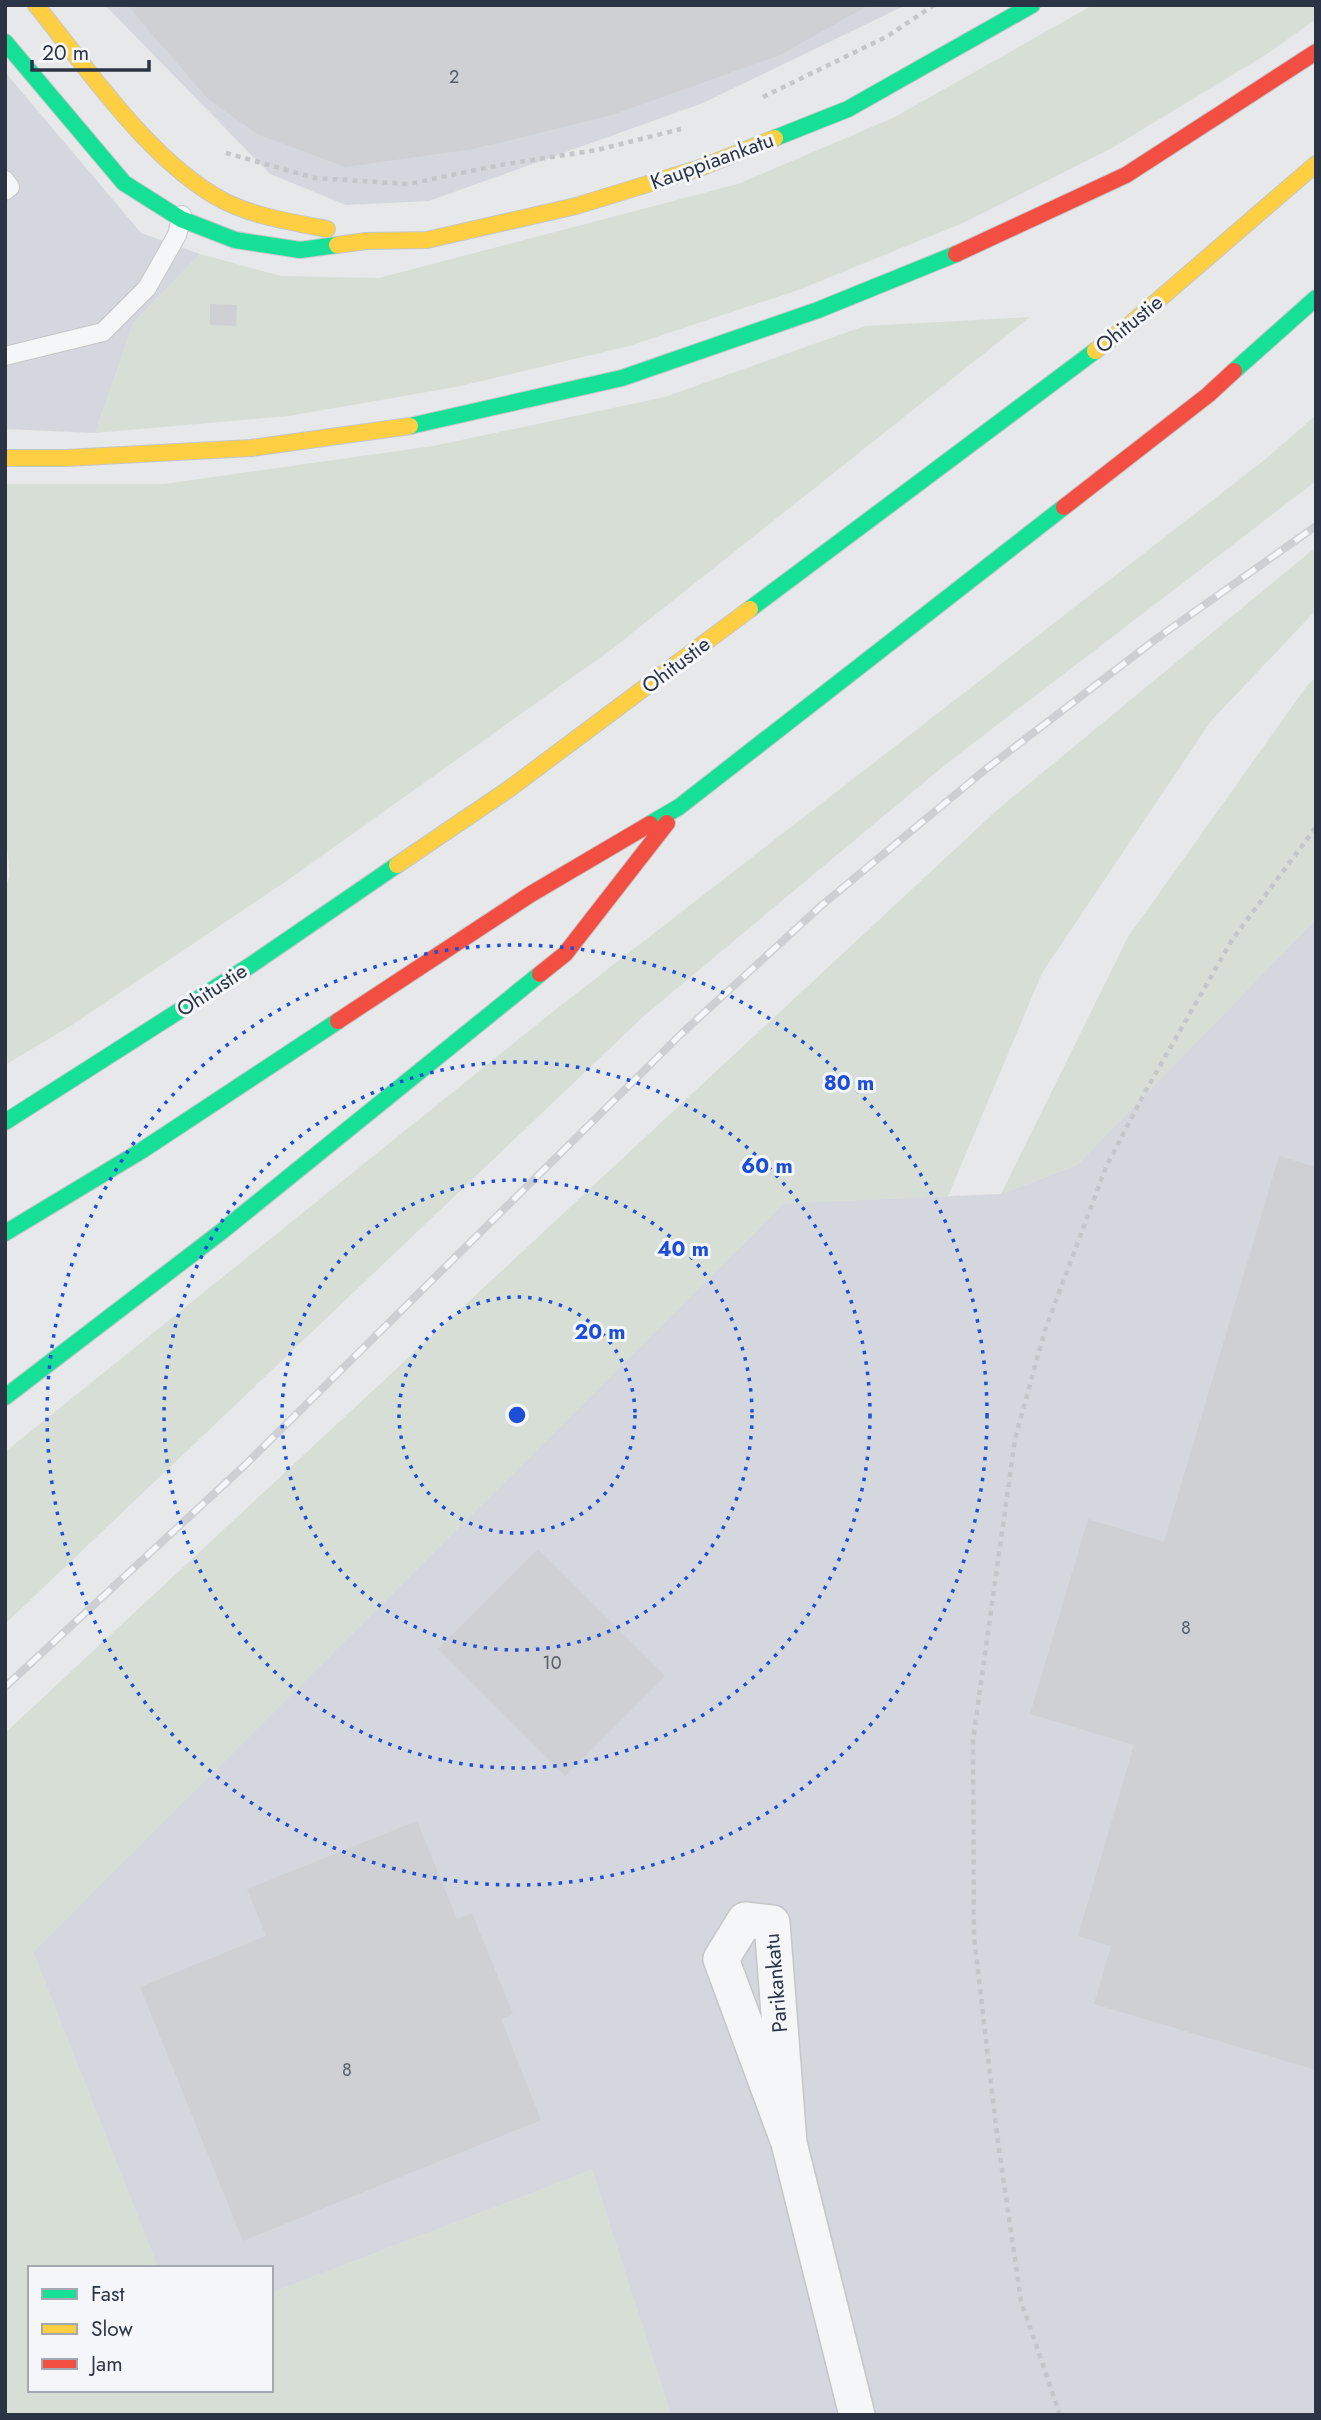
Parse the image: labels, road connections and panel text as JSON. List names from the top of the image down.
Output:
{
  "streets": {
    "main road": ["Kauppiaankatu", "Ohitustie"],
    "street": ["Parikankatu"]
  },
  "house_numbers": [
    "2",
    "8",
    "10",
    "8"
  ],
  "legend": ["Fast", "Slow", "Jam"],
  "scale_bar": "20 m",
  "rings": [
    "80 m",
    "60 m",
    "40 m",
    "20 m"
  ]
}
